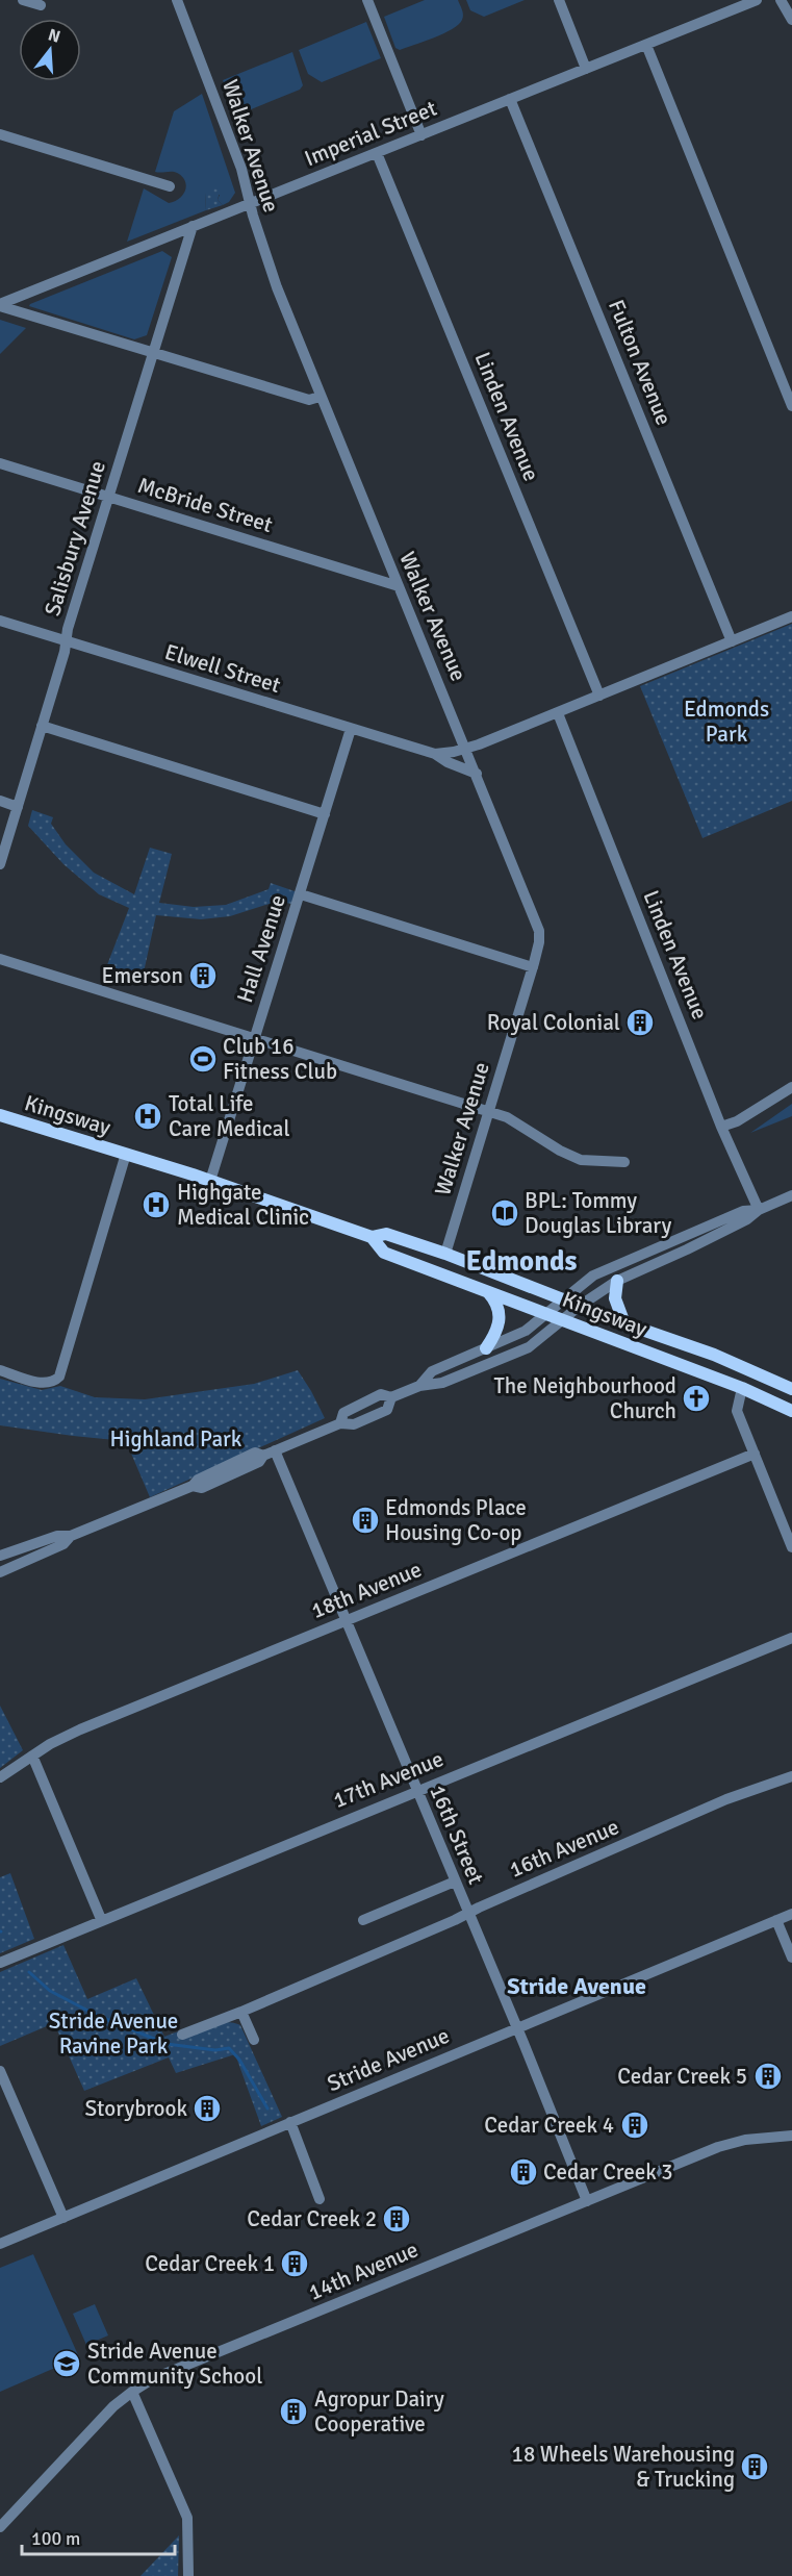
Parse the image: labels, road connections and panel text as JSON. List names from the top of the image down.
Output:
{
  "streets": {
    "main road": ["Kingsway"],
    "street": [
      "Imperial Street",
      "Walker Avenue",
      "Fulton Avenue",
      "Linden Avenue",
      "McBride Street",
      "Salisbury Avenue",
      "Elwell Street",
      "Hall Avenue",
      "18th Avenue",
      "17th Avenue",
      "16th Street",
      "16th Avenue",
      "Stride Avenue",
      "14th Avenue"
    ]
  },
  "crossings": [
    ["Imperial Street", "Walker Avenue"],
    ["Imperial Street", "Fulton Avenue"],
    ["Imperial Street", "Linden Avenue"],
    ["Imperial Street", "Salisbury Avenue"],
    ["Walker Avenue", "McBride Street"],
    ["Walker Avenue", "Elwell Street"],
    ["Walker Avenue", "Kingsway"],
    ["Fulton Avenue", "Elwell Street"],
    ["Linden Avenue", "Elwell Street"],
    ["McBride Street", "Salisbury Avenue"],
    ["Salisbury Avenue", "Elwell Street"],
    ["Elwell Street", "Hall Avenue"],
    ["Hall Avenue", "Kingsway"],
    ["18th Avenue", "16th Street"],
    ["17th Avenue", "16th Street"],
    ["16th Street", "16th Avenue"],
    ["16th Street", "Stride Avenue"],
    ["16th Street", "14th Avenue"]
  ],
  "districts": ["Edmonds", "Stride Avenue"],
  "parks": ["Edmonds Park", "Highland Park", "Stride Avenue Ravine Park"],
  "places": {
    "building": [
      "Emerson",
      "Royal Colonial",
      "Edmonds Place Housing Co-op",
      "Cedar Creek 5",
      "Storybrook",
      "Cedar Creek 4",
      "Cedar Creek 3",
      "Cedar Creek 2",
      "Cedar Creek 1",
      "Agropur Dairy Cooperative",
      "18 Wheels Warehousing & Trucking"
    ],
    "sports": ["Club 16 Fitness Club"],
    "hospital": ["Total Life Care Medical", "Highgate Medical Clinic"],
    "library": ["BPL: Tommy Douglas Library"],
    "church": ["The Neighbourhood Church"],
    "school or university": ["Stride Avenue Community School"]
  },
  "scale_bar": "100 m",
  "north": "top"
}
